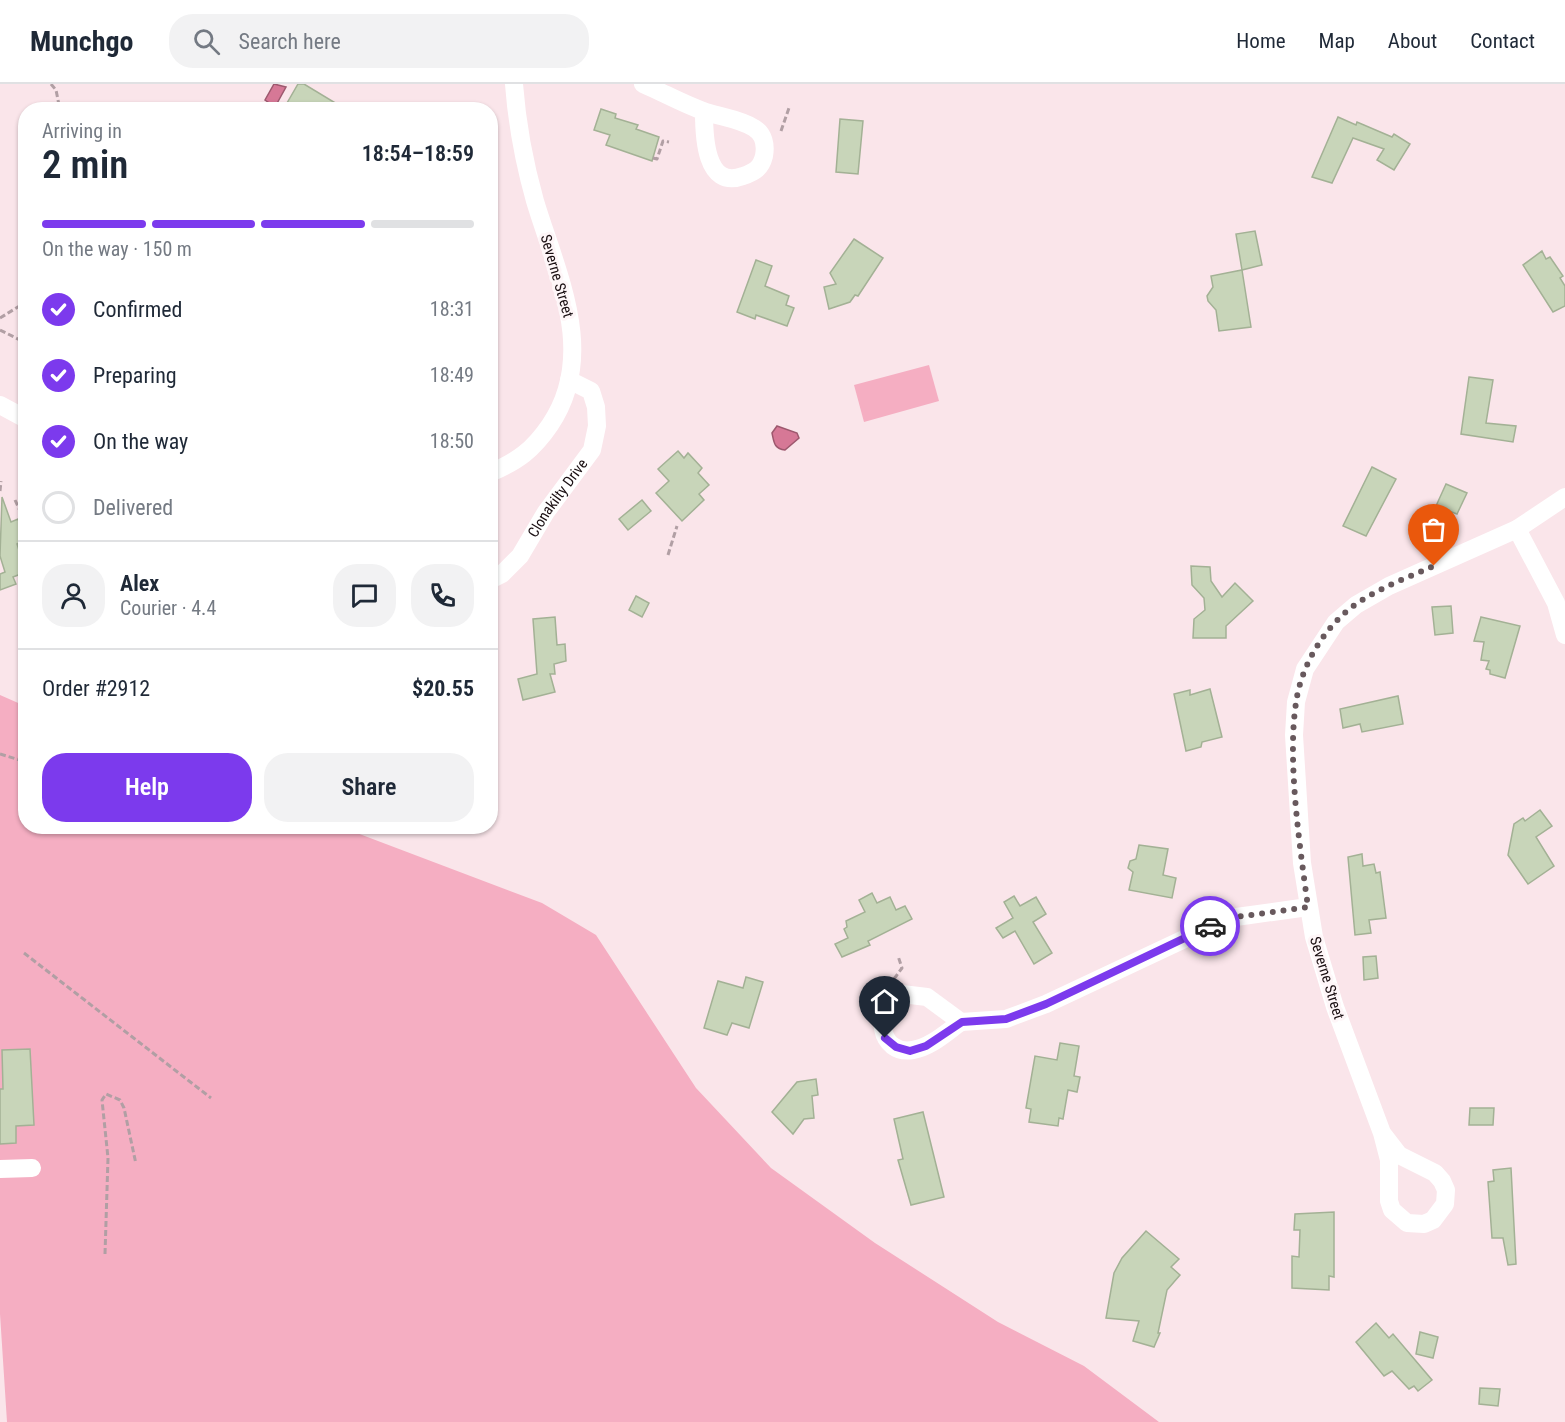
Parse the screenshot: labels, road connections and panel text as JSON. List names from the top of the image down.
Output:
{
  "streets": {
    "street": ["Severne Street", "Clonakilty Drive"]
  },
  "crossings": [
    ["Severne Street", "Clonakilty Drive"]
  ],
  "page": {
    "header": "Munchgo",
    "search": "Search here",
    "nav": [
      "Home",
      "Map",
      "About",
      "Contact"
    ],
    "heading": ["2 min", "Arriving in", "18:54–18:59"],
    "panel": [
      "Alex",
      "Courier · 4.4",
      "Order #2912",
      "$20.55"
    ],
    "bar": "On the way · 150 m",
    "list": [
      ["Confirmed", "18:31"],
      ["Preparing", "18:49"],
      ["On the way", "18:50"],
      "Delivered"
    ],
    "buttons": ["Help", "Share"]
  }
}
